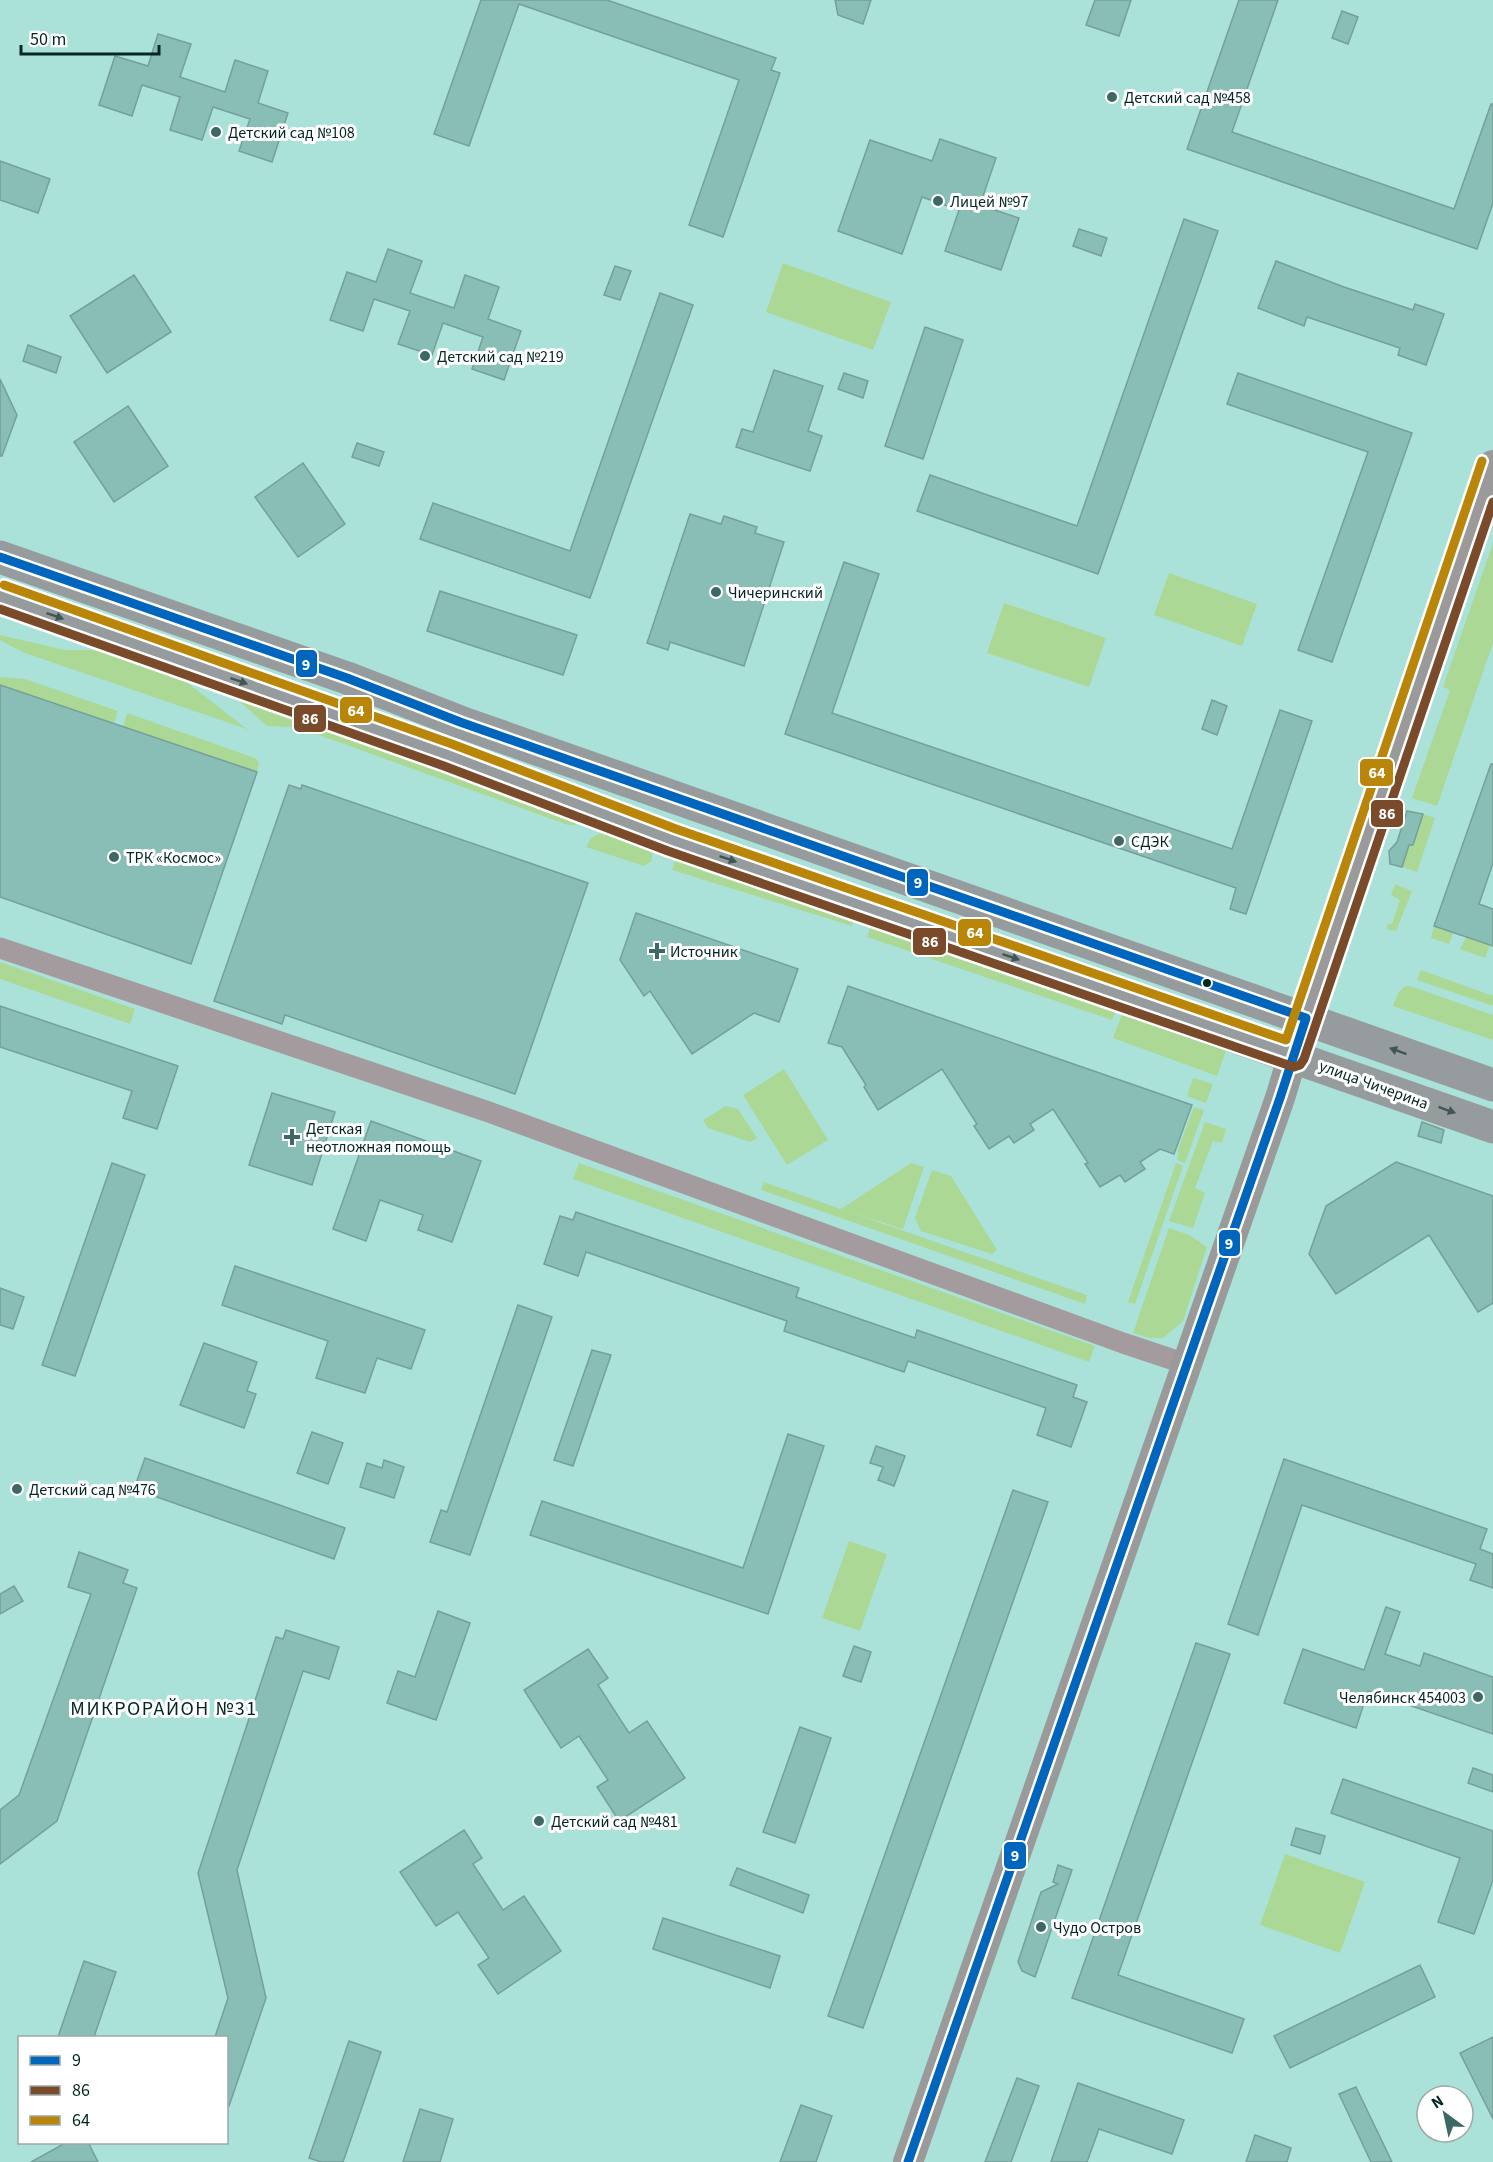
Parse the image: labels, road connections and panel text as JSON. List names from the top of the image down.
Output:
{
  "streets": {
    "main road": ["улица Чичерина"]
  },
  "districts": ["МИКРОРАЙОН №31"],
  "places": {
    "other": [
      "Детский сад №458",
      "Детский сад №108",
      "Лицей №97",
      "Детский сад №219",
      "Чичеринский",
      "СДЭК",
      "ТРК «Космос»",
      "Детский сад №476",
      "Челябинск 454003",
      "Детский сад №481",
      "Чудо Остров"
    ],
    "health": ["Источник", "Детская неотложная помощь"]
  },
  "lines": ["transit line 64", "transit line 86", "transit line 9"],
  "legend": ["9", "86", "64"],
  "scale_bar": "50 m",
  "north": "top left"
}
